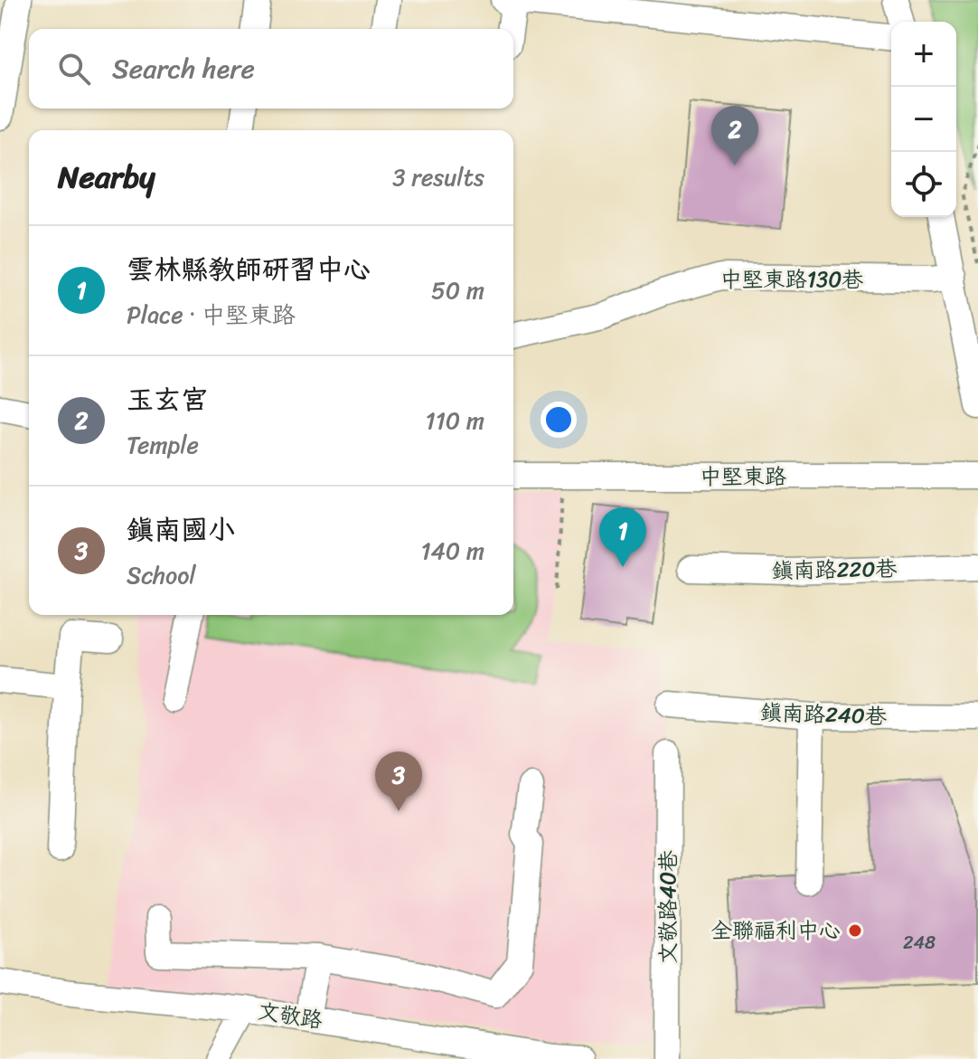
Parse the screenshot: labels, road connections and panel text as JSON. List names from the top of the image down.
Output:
{
  "streets": {
    "street": [
      "中堅東路130巷",
      "中堅東路",
      "鎮南路220巷",
      "鎮南路240巷",
      "文敬路40巷",
      "文敬路"
    ]
  },
  "places": ["全聯福利中心"],
  "house_numbers": ["248"],
  "page": {
    "map_buttons": ["+", "−"],
    "search": "Search here",
    "pins": ["2", "1", "3"],
    "heading": ["Nearby", "3 results"],
    "list": [
      {
        "mark": "1",
        "name": "雲林縣教師研習中心",
        "note": "Place · 中堅東路",
        "value": "50 m"
      },
      {
        "mark": "2",
        "name": "玉玄宮",
        "note": "Temple",
        "value": "110 m"
      },
      {
        "mark": "3",
        "name": "鎮南國小",
        "note": "School",
        "value": "140 m"
      }
    ]
  }
}
